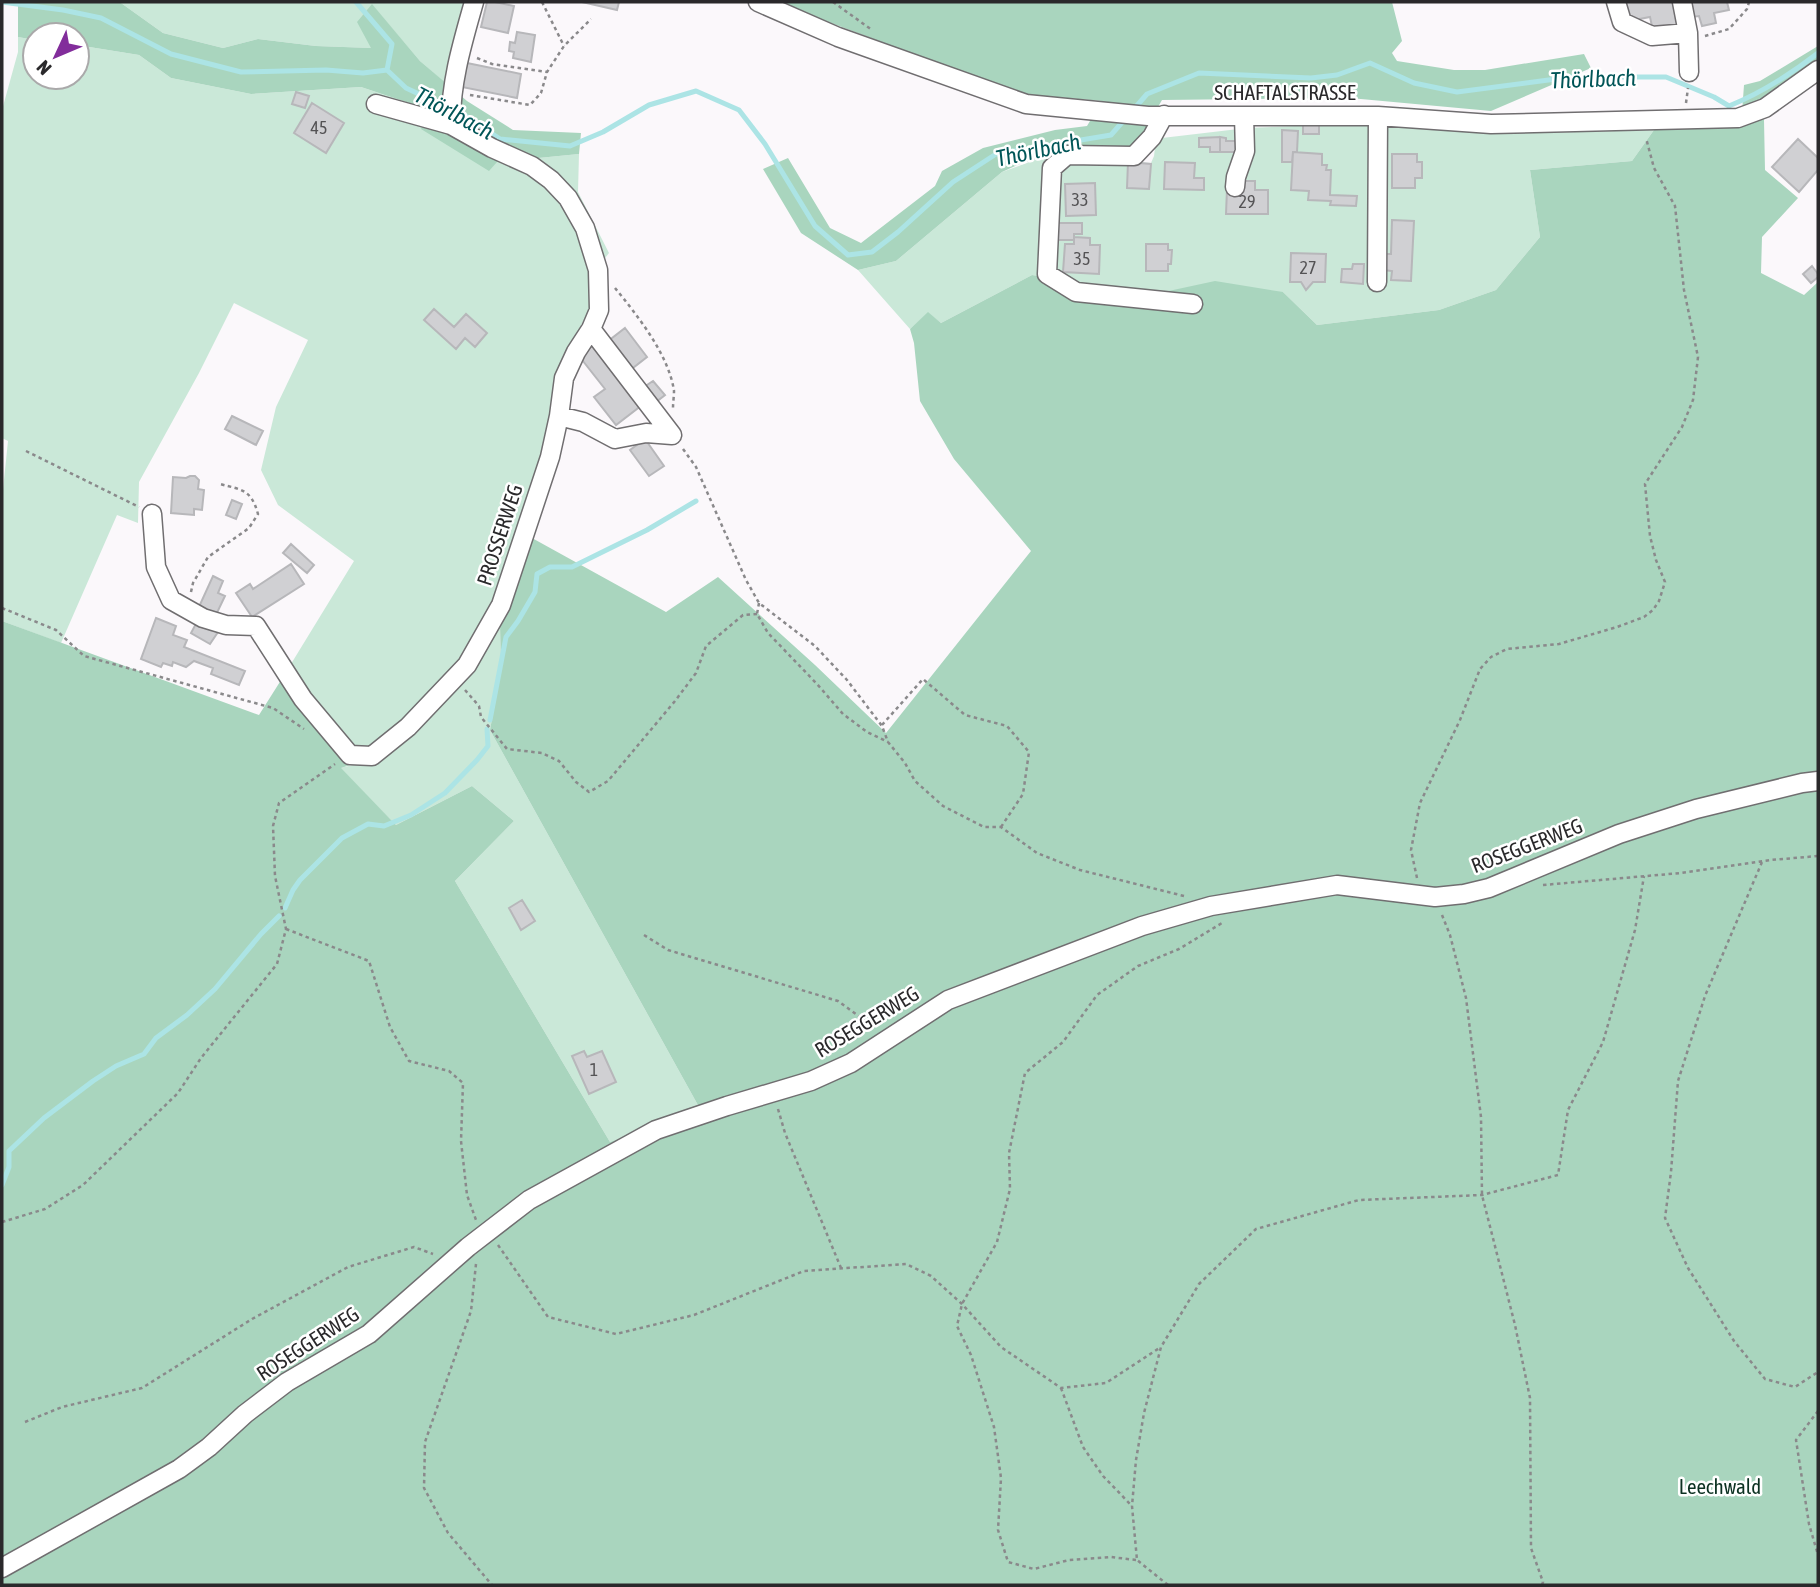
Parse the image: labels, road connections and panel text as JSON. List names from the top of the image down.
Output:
{
  "streets": {
    "street": ["SCHAFTALSTRASSE", "PROSSERWEG", "ROSEGGERWEG"]
  },
  "water": ["Thörlbach"],
  "parks": ["Leechwald"],
  "house_numbers": [
    "45",
    "33",
    "29",
    "35",
    "27",
    "1"
  ],
  "north": "bottom left"
}
